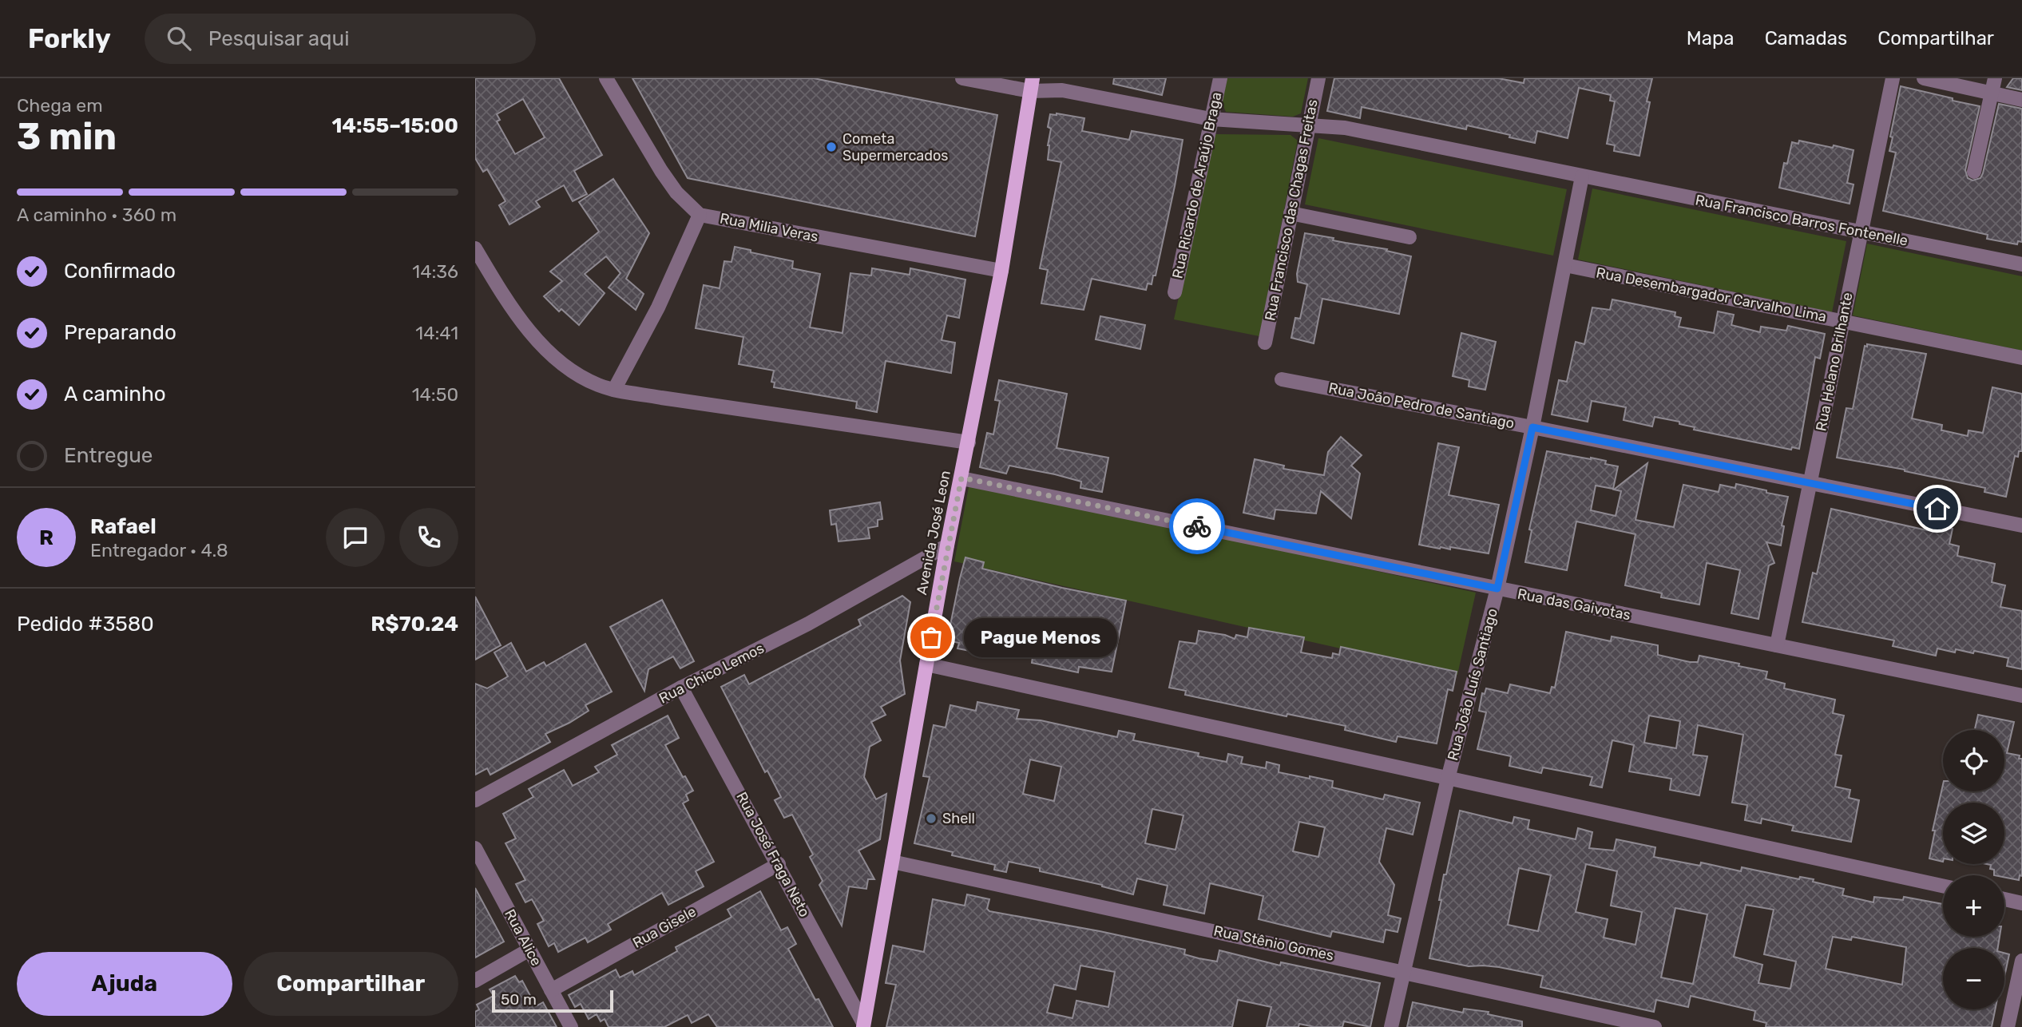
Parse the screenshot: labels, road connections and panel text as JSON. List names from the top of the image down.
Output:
{
  "streets": {
    "main road": ["Avenida José Leon"],
    "street": [
      "Rua Ricardo de Araújo Braga",
      "Rua Francisco das Chagas Freitas",
      "Rua Francisco Barros Fontenelle",
      "Rua Milia Veras",
      "Rua Desembargador Carvalho Lima",
      "Rua Helano Brilhante",
      "Rua João Pedro de Santiago",
      "Rua das Gaivotas",
      "Rua Chico Lemos",
      "Rua João Luís Santiago",
      "Rua José Fraga Neto",
      "Rua Gisele",
      "Rua Alice",
      "Rua Stênio Gomes"
    ]
  },
  "crossings": [
    ["Rua Ricardo de Araújo Braga", "Rua Francisco Barros Fontenelle"],
    ["Rua Francisco das Chagas Freitas", "Rua Francisco Barros Fontenelle"],
    ["Rua Francisco Barros Fontenelle", "Rua Helano Brilhante"],
    ["Rua Francisco Barros Fontenelle", "Avenida José Leon"],
    ["Rua Francisco Barros Fontenelle", "Rua João Luís Santiago"],
    ["Rua Milia Veras", "Avenida José Leon"],
    ["Rua Desembargador Carvalho Lima", "Rua Helano Brilhante"],
    ["Rua Desembargador Carvalho Lima", "Rua João Luís Santiago"],
    ["Rua Helano Brilhante", "Rua João Pedro de Santiago"],
    ["Rua Helano Brilhante", "Rua das Gaivotas"],
    ["Rua João Pedro de Santiago", "Rua João Luís Santiago"],
    ["Avenida José Leon", "Rua das Gaivotas"],
    ["Avenida José Leon", "Rua Chico Lemos"],
    ["Avenida José Leon", "Rua José Fraga Neto"],
    ["Avenida José Leon", "Rua Stênio Gomes"],
    ["Rua das Gaivotas", "Rua João Luís Santiago"],
    ["Rua Chico Lemos", "Rua José Fraga Neto"],
    ["Rua João Luís Santiago", "Rua Stênio Gomes"],
    ["Rua José Fraga Neto", "Rua Gisele"],
    ["Rua Gisele", "Rua Alice"]
  ],
  "places": ["Cometa Supermercados", "Pague Menos", "Shell"],
  "scale_bar": "50 m",
  "page": {
    "header": "Forkly",
    "search": "Pesquisar aqui",
    "nav": ["Mapa", "Camadas", "Compartilhar"],
    "heading": ["3 min", "Chega em", "14:55–15:00"],
    "panel": [
      "Rafael",
      "Entregador · 4.8",
      "Pedido #3580",
      "R$70.24"
    ],
    "bar": "A caminho · 360 m",
    "list": [
      ["Confirmado", "14:36"],
      ["Preparando", "14:41"],
      ["A caminho", "14:50"],
      "Entregue"
    ],
    "round": "R",
    "bubble": "Pague Menos",
    "map_buttons": ["+", "−"],
    "buttons": ["Ajuda", "Compartilhar"],
    "scale": "50 m"
  }
}
